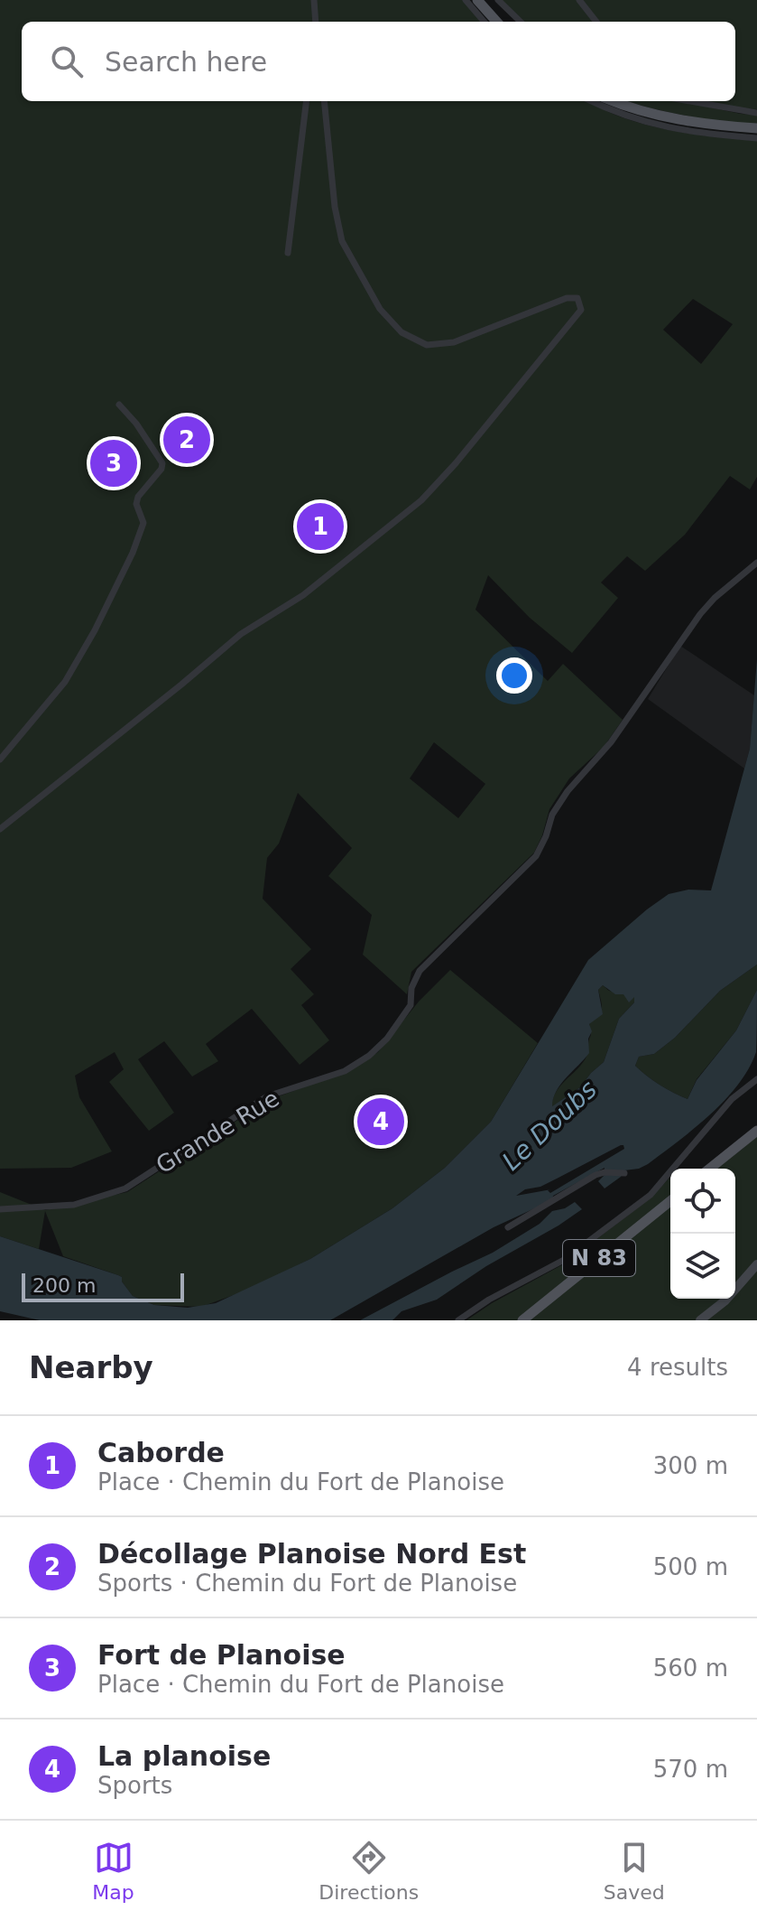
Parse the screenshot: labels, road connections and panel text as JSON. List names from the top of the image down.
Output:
{
  "streets": {
    "main road": ["N 83"],
    "street": ["Grande Rue"]
  },
  "water": ["Le Doubs"],
  "scale_bar": "200 m",
  "page": {
    "search": "Search here",
    "pins": [
      "2",
      "3",
      "1",
      "4"
    ],
    "scale": "200 m",
    "heading": ["Nearby", "4 results"],
    "list": [
      {
        "mark": "1",
        "name": "Caborde",
        "note": "Place · Chemin du Fort de Planoise",
        "value": "300 m"
      },
      {
        "mark": "2",
        "name": "Décollage Planoise Nord Est",
        "note": "Sports · Chemin du Fort de Planoise",
        "value": "500 m"
      },
      {
        "mark": "3",
        "name": "Fort de Planoise",
        "note": "Place · Chemin du Fort de Planoise",
        "value": "560 m"
      },
      {
        "mark": "4",
        "name": "La planoise",
        "note": "Sports",
        "value": "570 m"
      }
    ],
    "nav": ["Map", "Directions", "Saved"]
  }
}
